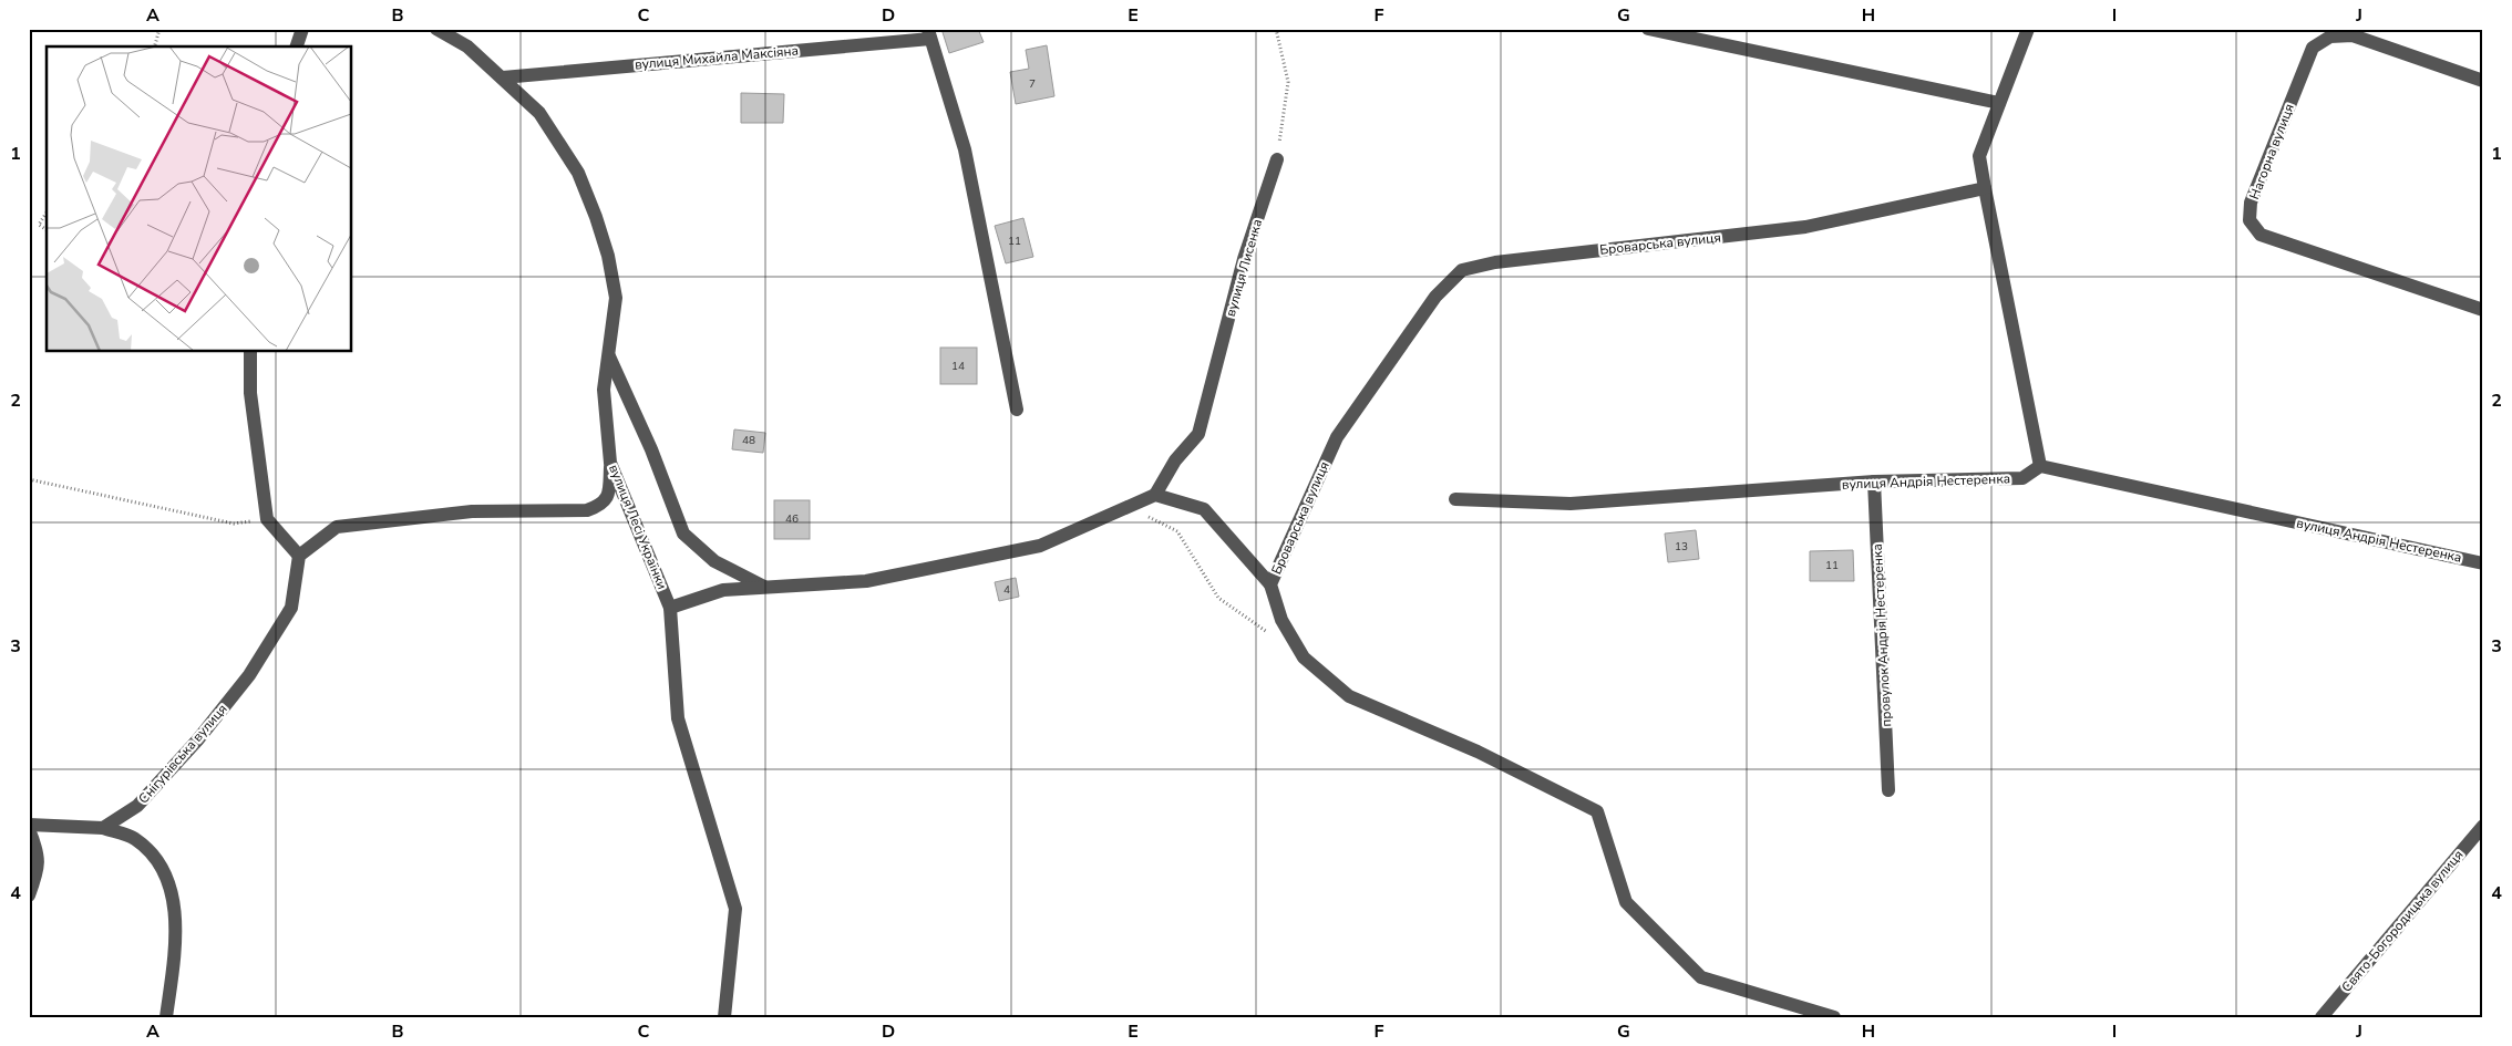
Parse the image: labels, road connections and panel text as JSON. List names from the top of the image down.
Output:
{
  "streets": {
    "street": [
      "вулиця Михайла Максіяна",
      "Нагорна вулиця",
      "Броварська вулиця",
      "вулиця Лисенка",
      "вулиця Андрія Нестеренка",
      "вулиця Лесі Українки",
      "провулок Андрія Нестеренка",
      "Снігурівська вулиця",
      "Свято-Богородицька вулиця"
    ]
  },
  "crossings": [
    ["вулиця Михайла Максіяна", "вулиця Лесі Українки"],
    ["вулиця Андрія Нестеренка", "провулок Андрія Нестеренка"]
  ],
  "house_numbers": [
    "7",
    "11",
    "14",
    "48",
    "46",
    "13",
    "11",
    "4"
  ],
  "grid": {
    "columns": [
      "A",
      "B",
      "C",
      "D",
      "E",
      "F",
      "G",
      "H",
      "I",
      "J"
    ],
    "rows": [
      "1",
      "2",
      "3",
      "4"
    ]
  }
}
